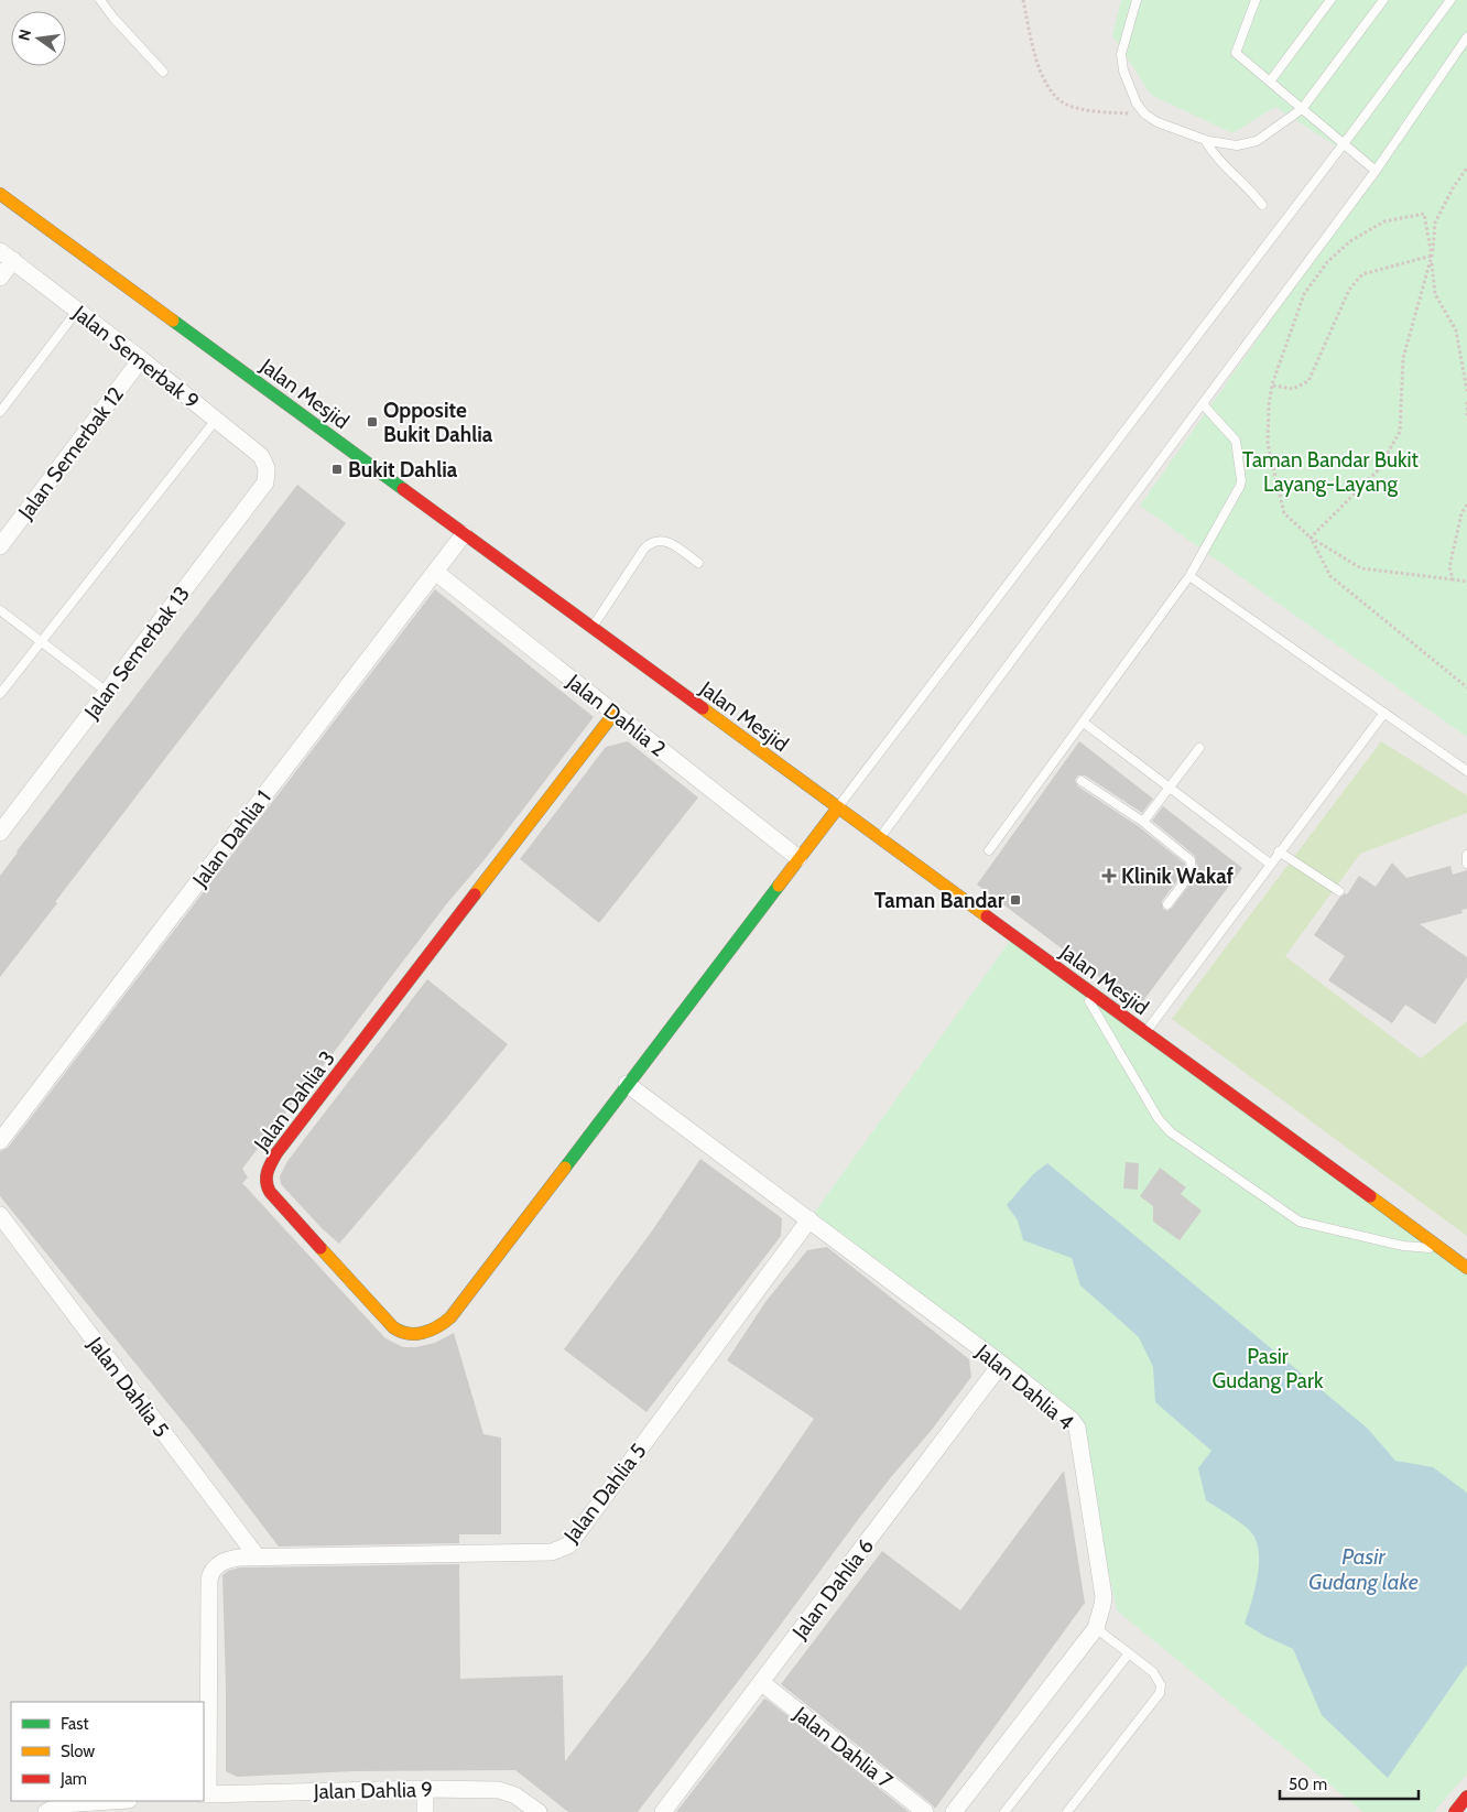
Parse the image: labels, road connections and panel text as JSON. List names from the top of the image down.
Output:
{
  "streets": {
    "main road": ["Jalan Mesjid", "Jalan Dahlia 3"],
    "street": [
      "Jalan Semerbak 9",
      "Jalan Semerbak 12",
      "Jalan Semerbak 13",
      "Jalan Dahlia 2",
      "Jalan Dahlia 1",
      "Jalan Dahlia 5",
      "Jalan Dahlia 4",
      "Jalan Dahlia 6",
      "Jalan Dahlia 7",
      "Jalan Dahlia 9"
    ]
  },
  "crossings": [
    ["Jalan Semerbak 9", "Jalan Semerbak 12"],
    ["Jalan Semerbak 9", "Jalan Semerbak 13"],
    ["Jalan Mesjid", "Jalan Dahlia 1"],
    ["Jalan Mesjid", "Jalan Dahlia 3"],
    ["Jalan Dahlia 2", "Jalan Dahlia 1"],
    ["Jalan Dahlia 2", "Jalan Dahlia 3"],
    ["Jalan Dahlia 3", "Jalan Dahlia 4"],
    ["Jalan Dahlia 5", "Jalan Dahlia 4"],
    ["Jalan Dahlia 5", "Jalan Dahlia 9"],
    ["Jalan Dahlia 4", "Jalan Dahlia 6"],
    ["Jalan Dahlia 6", "Jalan Dahlia 7"]
  ],
  "water": ["Pasir Gudang lake"],
  "parks": ["Taman Bandar Bukit Layang-Layang", "Pasir Gudang Park"],
  "places": {
    "transit": ["Opposite Bukit Dahlia", "Bukit Dahlia", "Taman Bandar"],
    "health": ["Klinik Wakaf"]
  },
  "legend": ["Fast", "Slow", "Jam"],
  "scale_bar": "50 m",
  "north": "left"
}
